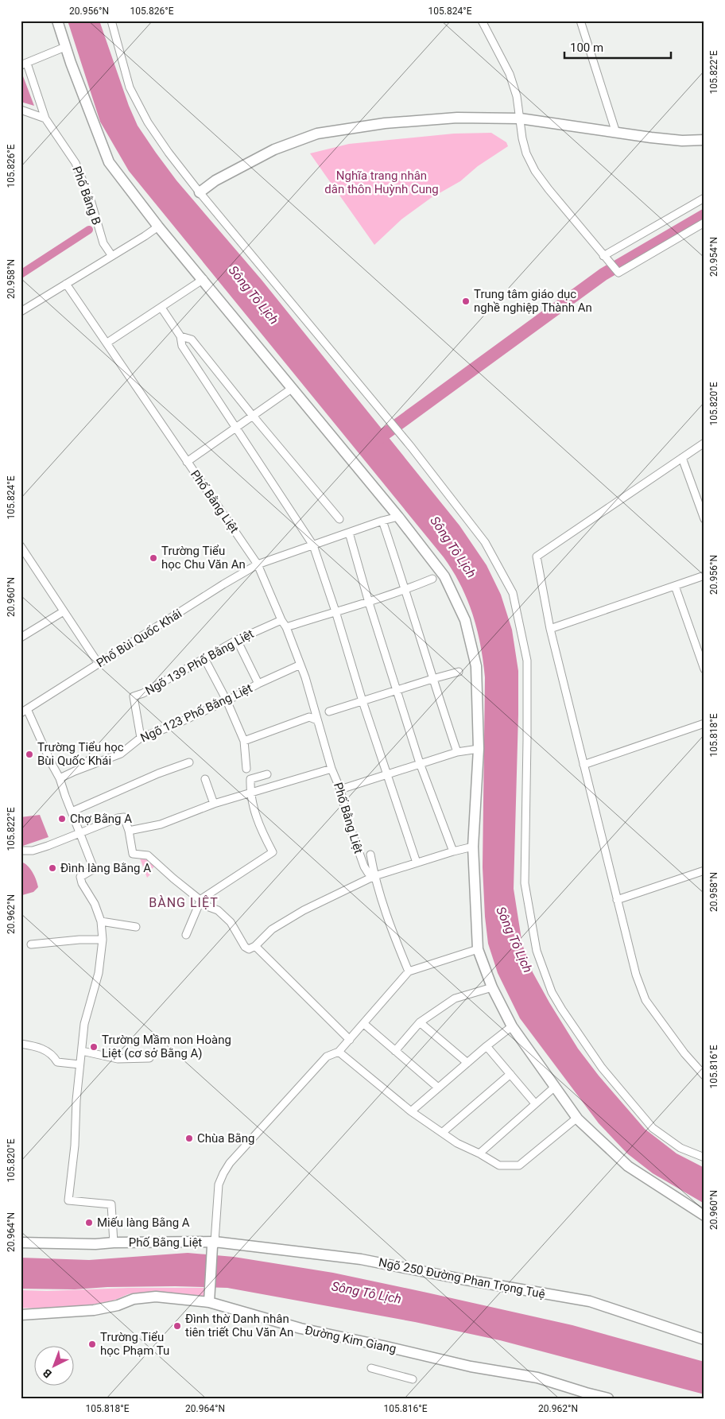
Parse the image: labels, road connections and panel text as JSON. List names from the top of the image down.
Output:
{
  "streets": {
    "street": [
      "Phố Bằng B",
      "Phố Bằng Liệt",
      "Phố Bùi Quốc Khái",
      "Ngõ 139 Phố Bằng Liệt",
      "Ngõ 123 Phố Bằng Liệt",
      "Ngõ 250 Đường Phan Trọng Tuệ",
      "Đường Kim Giang"
    ]
  },
  "crossings": [
    ["Phố Bằng Liệt", "Phố Bùi Quốc Khái"],
    ["Phố Bằng Liệt", "Ngõ 139 Phố Bằng Liệt"],
    ["Phố Bằng Liệt", "Ngõ 123 Phố Bằng Liệt"],
    ["Phố Bằng Liệt", "Ngõ 250 Đường Phan Trọng Tuệ"],
    ["Ngõ 139 Phố Bằng Liệt", "Ngõ 123 Phố Bằng Liệt"]
  ],
  "districts": ["BÀNG LIỆT"],
  "water": ["Sông Tô Lịch"],
  "parks": ["Nghĩa trang nhân dân thôn Huỳnh Cung"],
  "places": [
    "Trung tâm giáo dục nghề nghiệp Thành An",
    "Trường Tiểu học Chu Văn An",
    "Trường Tiểu học Bùi Quốc Khái",
    "Chợ Bằng A",
    "Đình làng Bằng A",
    "Trường Mầm non Hoàng Liệt (cơ sở Bằng A)",
    "Chùa Bằng",
    "Miếu làng Bằng A",
    "Đình thờ Danh nhân tiên triết Chu Văn An",
    "Trường Tiểu học Phạm Tu"
  ],
  "scale_bar": "100 m",
  "north": "bottom left",
  "coordinates": [
    "20.956°N",
    "105.826°E",
    "105.824°E",
    "105.822°E",
    "20.954°N",
    "20.958°N",
    "105.820°E",
    "20.960°N",
    "105.818°E",
    "20.962°N",
    "105.816°E",
    "20.964°N"
  ]
}
